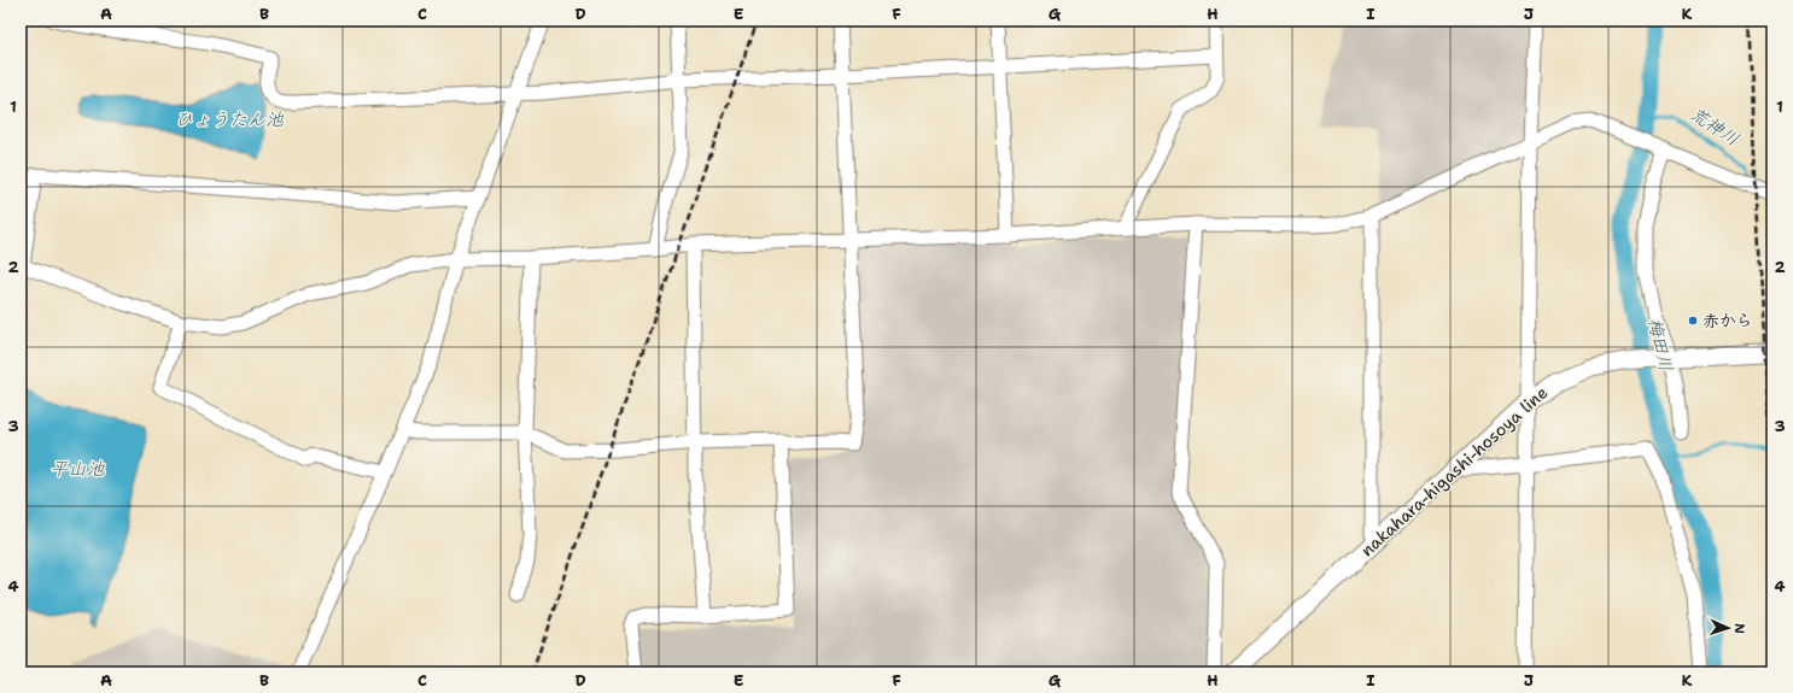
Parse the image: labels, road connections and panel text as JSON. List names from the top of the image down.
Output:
{
  "streets": {
    "main road": ["nakahara-higashi-hosoya line"]
  },
  "water": [
    "ひょうたん池",
    "荒神川",
    "梅田川",
    "平山池"
  ],
  "places": ["赤から"],
  "north": "right",
  "grid": {
    "columns": [
      "A",
      "B",
      "C",
      "D",
      "E",
      "F",
      "G",
      "H",
      "I",
      "J",
      "K"
    ],
    "rows": [
      "1",
      "2",
      "3",
      "4"
    ]
  }
}
